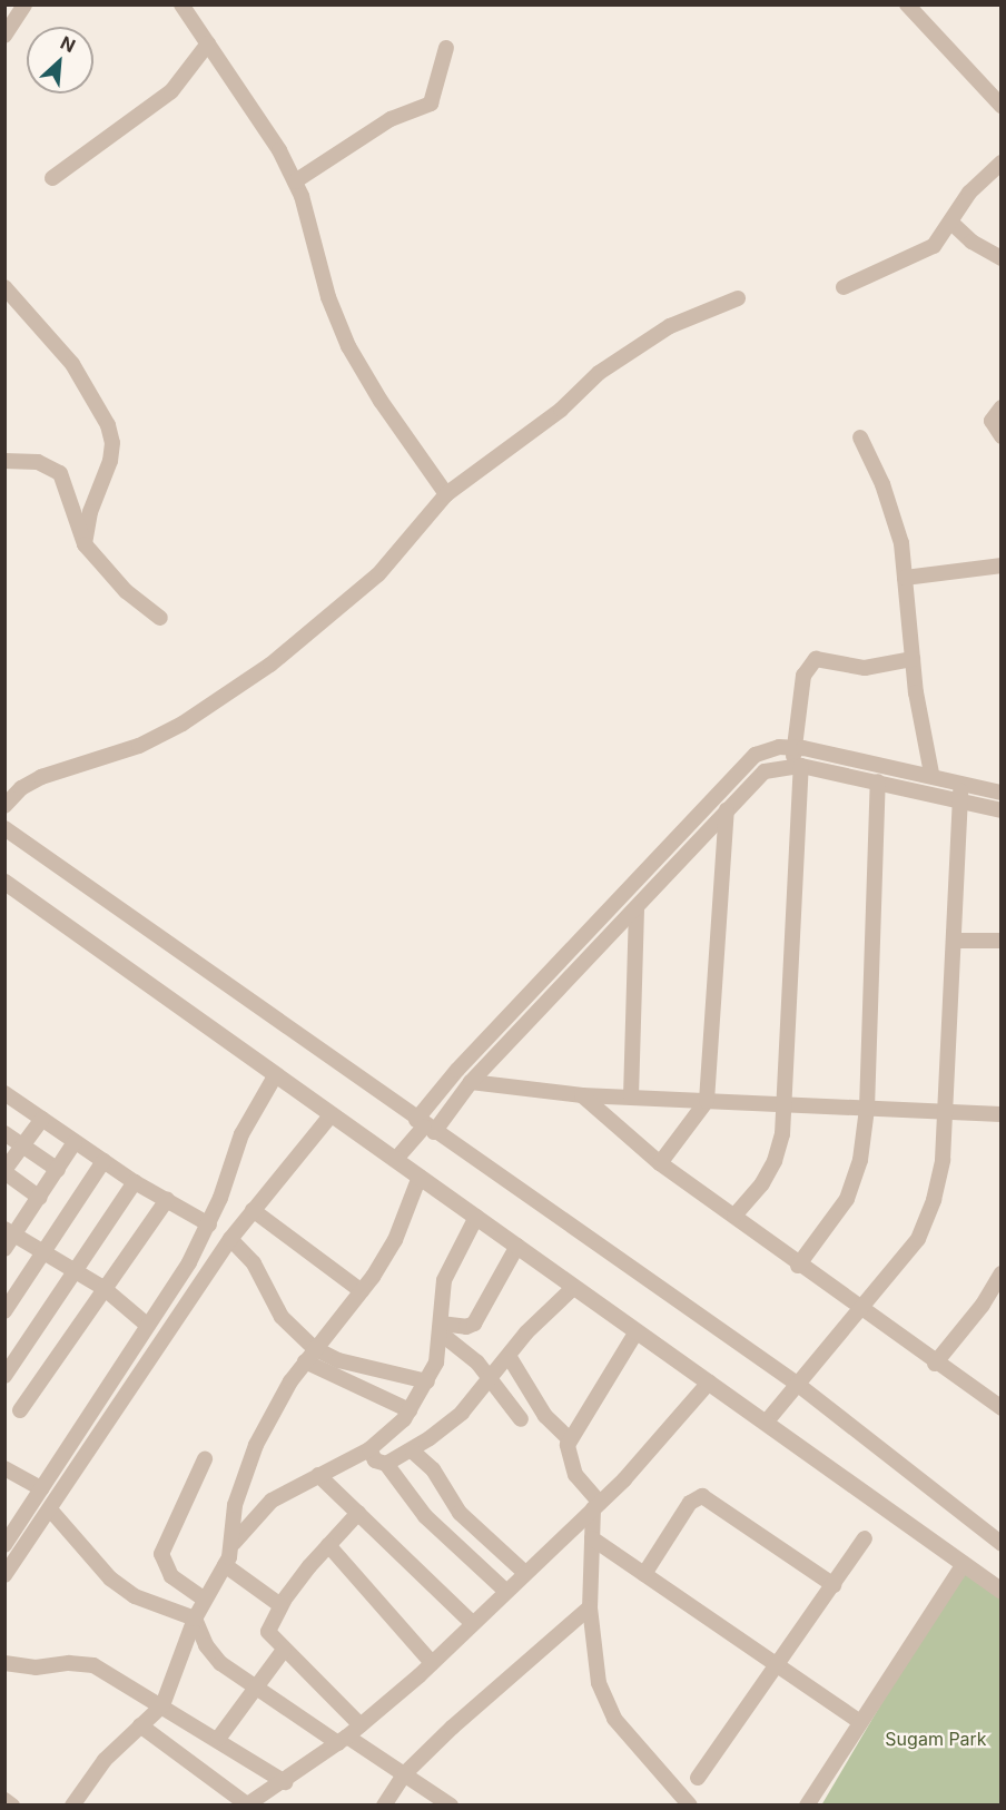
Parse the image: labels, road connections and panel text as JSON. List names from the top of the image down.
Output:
{
  "parks": ["Sugam Park"],
  "north": "top right"
}
